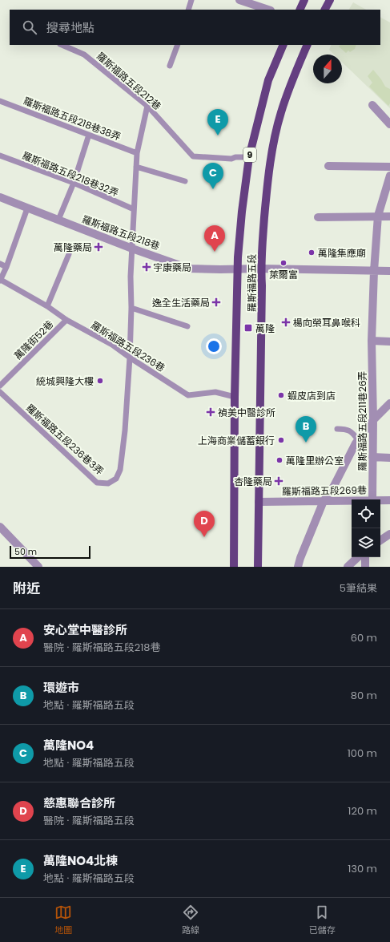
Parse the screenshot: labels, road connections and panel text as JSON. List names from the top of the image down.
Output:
{
  "streets": {
    "main road": ["9", "羅斯福路五段"],
    "street": ["羅斯福路五段218巷", "羅斯福路五段211巷26弄", "羅斯福路五段269巷"],
    "lane": [
      "羅斯福路五段212巷",
      "羅斯福路五段218巷38弄",
      "羅斯福路五段218巷32弄",
      "萬隆街52巷",
      "羅斯福路五段236巷",
      "羅斯福路五段236巷3弄"
    ]
  },
  "crossings": [
    ["羅斯福路五段212巷", "羅斯福路五段"],
    ["羅斯福路五段212巷", "羅斯福路五段236巷3弄"],
    ["羅斯福路五段218巷38弄", "羅斯福路五段236巷3弄"],
    ["羅斯福路五段218巷32弄", "羅斯福路五段236巷3弄"],
    ["羅斯福路五段218巷", "羅斯福路五段"],
    ["羅斯福路五段218巷", "羅斯福路五段211巷26弄"],
    ["羅斯福路五段218巷", "羅斯福路五段236巷3弄"],
    ["羅斯福路五段", "羅斯福路五段236巷"],
    ["羅斯福路五段", "羅斯福路五段269巷"],
    ["萬隆街52巷", "羅斯福路五段236巷"],
    ["羅斯福路五段236巷", "羅斯福路五段236巷3弄"]
  ],
  "places": {
    "health": [
      "萬隆藥局",
      "宇康藥局",
      "逸全生活藥局",
      "楊向榮耳鼻喉科",
      "禎美中醫診所",
      "杏隆藥局"
    ],
    "other": [
      "萬隆集應廟",
      "萊爾富",
      "統城興隆大樓",
      "蝦皮店到店",
      "上海商業儲蓄銀行",
      "萬隆里辦公室"
    ],
    "transit": ["萬隆"]
  },
  "scale_bar": "50 m",
  "north": "top",
  "page": {
    "search": "搜尋地點",
    "pins": [
      "E",
      "C",
      "A",
      "B",
      "D"
    ],
    "scale": "50 m",
    "heading": ["附近", "5筆結果"],
    "list": [
      {
        "mark": "A",
        "name": "安心堂中醫診所",
        "note": "醫院 · 羅斯福路五段218巷",
        "value": "60 m"
      },
      {
        "mark": "B",
        "name": "環遊市",
        "note": "地點 · 羅斯福路五段",
        "value": "80 m"
      },
      {
        "mark": "C",
        "name": "萬隆NO4",
        "note": "地點 · 羅斯福路五段",
        "value": "100 m"
      },
      {
        "mark": "D",
        "name": "慈惠聯合診所",
        "note": "醫院 · 羅斯福路五段",
        "value": "120 m"
      },
      {
        "mark": "E",
        "name": "萬隆NO4北棟",
        "note": "地點 · 羅斯福路五段",
        "value": "130 m"
      }
    ],
    "nav": ["地圖", "路線", "已儲存"]
  }
}
